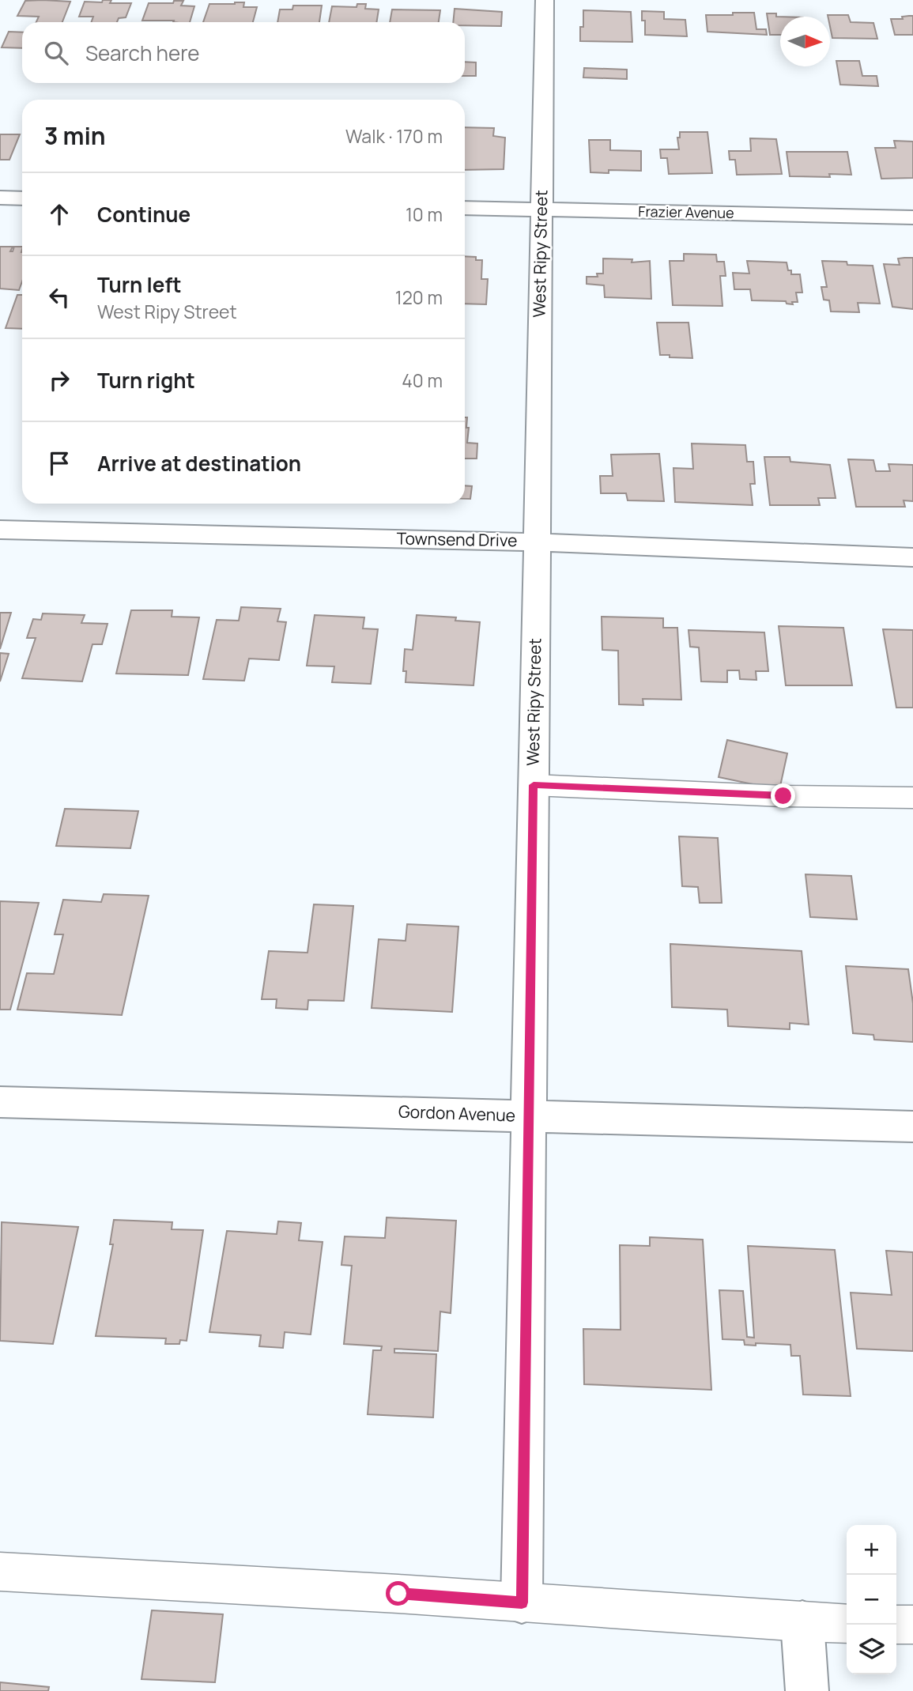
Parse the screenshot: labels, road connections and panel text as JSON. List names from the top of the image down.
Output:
{
  "streets": {
    "street": [
      "Frazier Avenue",
      "West Ripy Street",
      "Townsend Drive",
      "Gordon Avenue"
    ]
  },
  "crossings": [
    ["Frazier Avenue", "West Ripy Street"],
    ["West Ripy Street", "Townsend Drive"],
    ["West Ripy Street", "Gordon Avenue"]
  ],
  "north": "right",
  "page": {
    "search": "Search here",
    "heading": ["3 min", "Walk · 170 m"],
    "list": [
      ["Continue", "10 m"],
      ["Turn left", "West Ripy Street", "120 m"],
      ["Turn right", "40 m"],
      "Arrive at destination"
    ],
    "map_buttons": ["+", "−"]
  }
}
